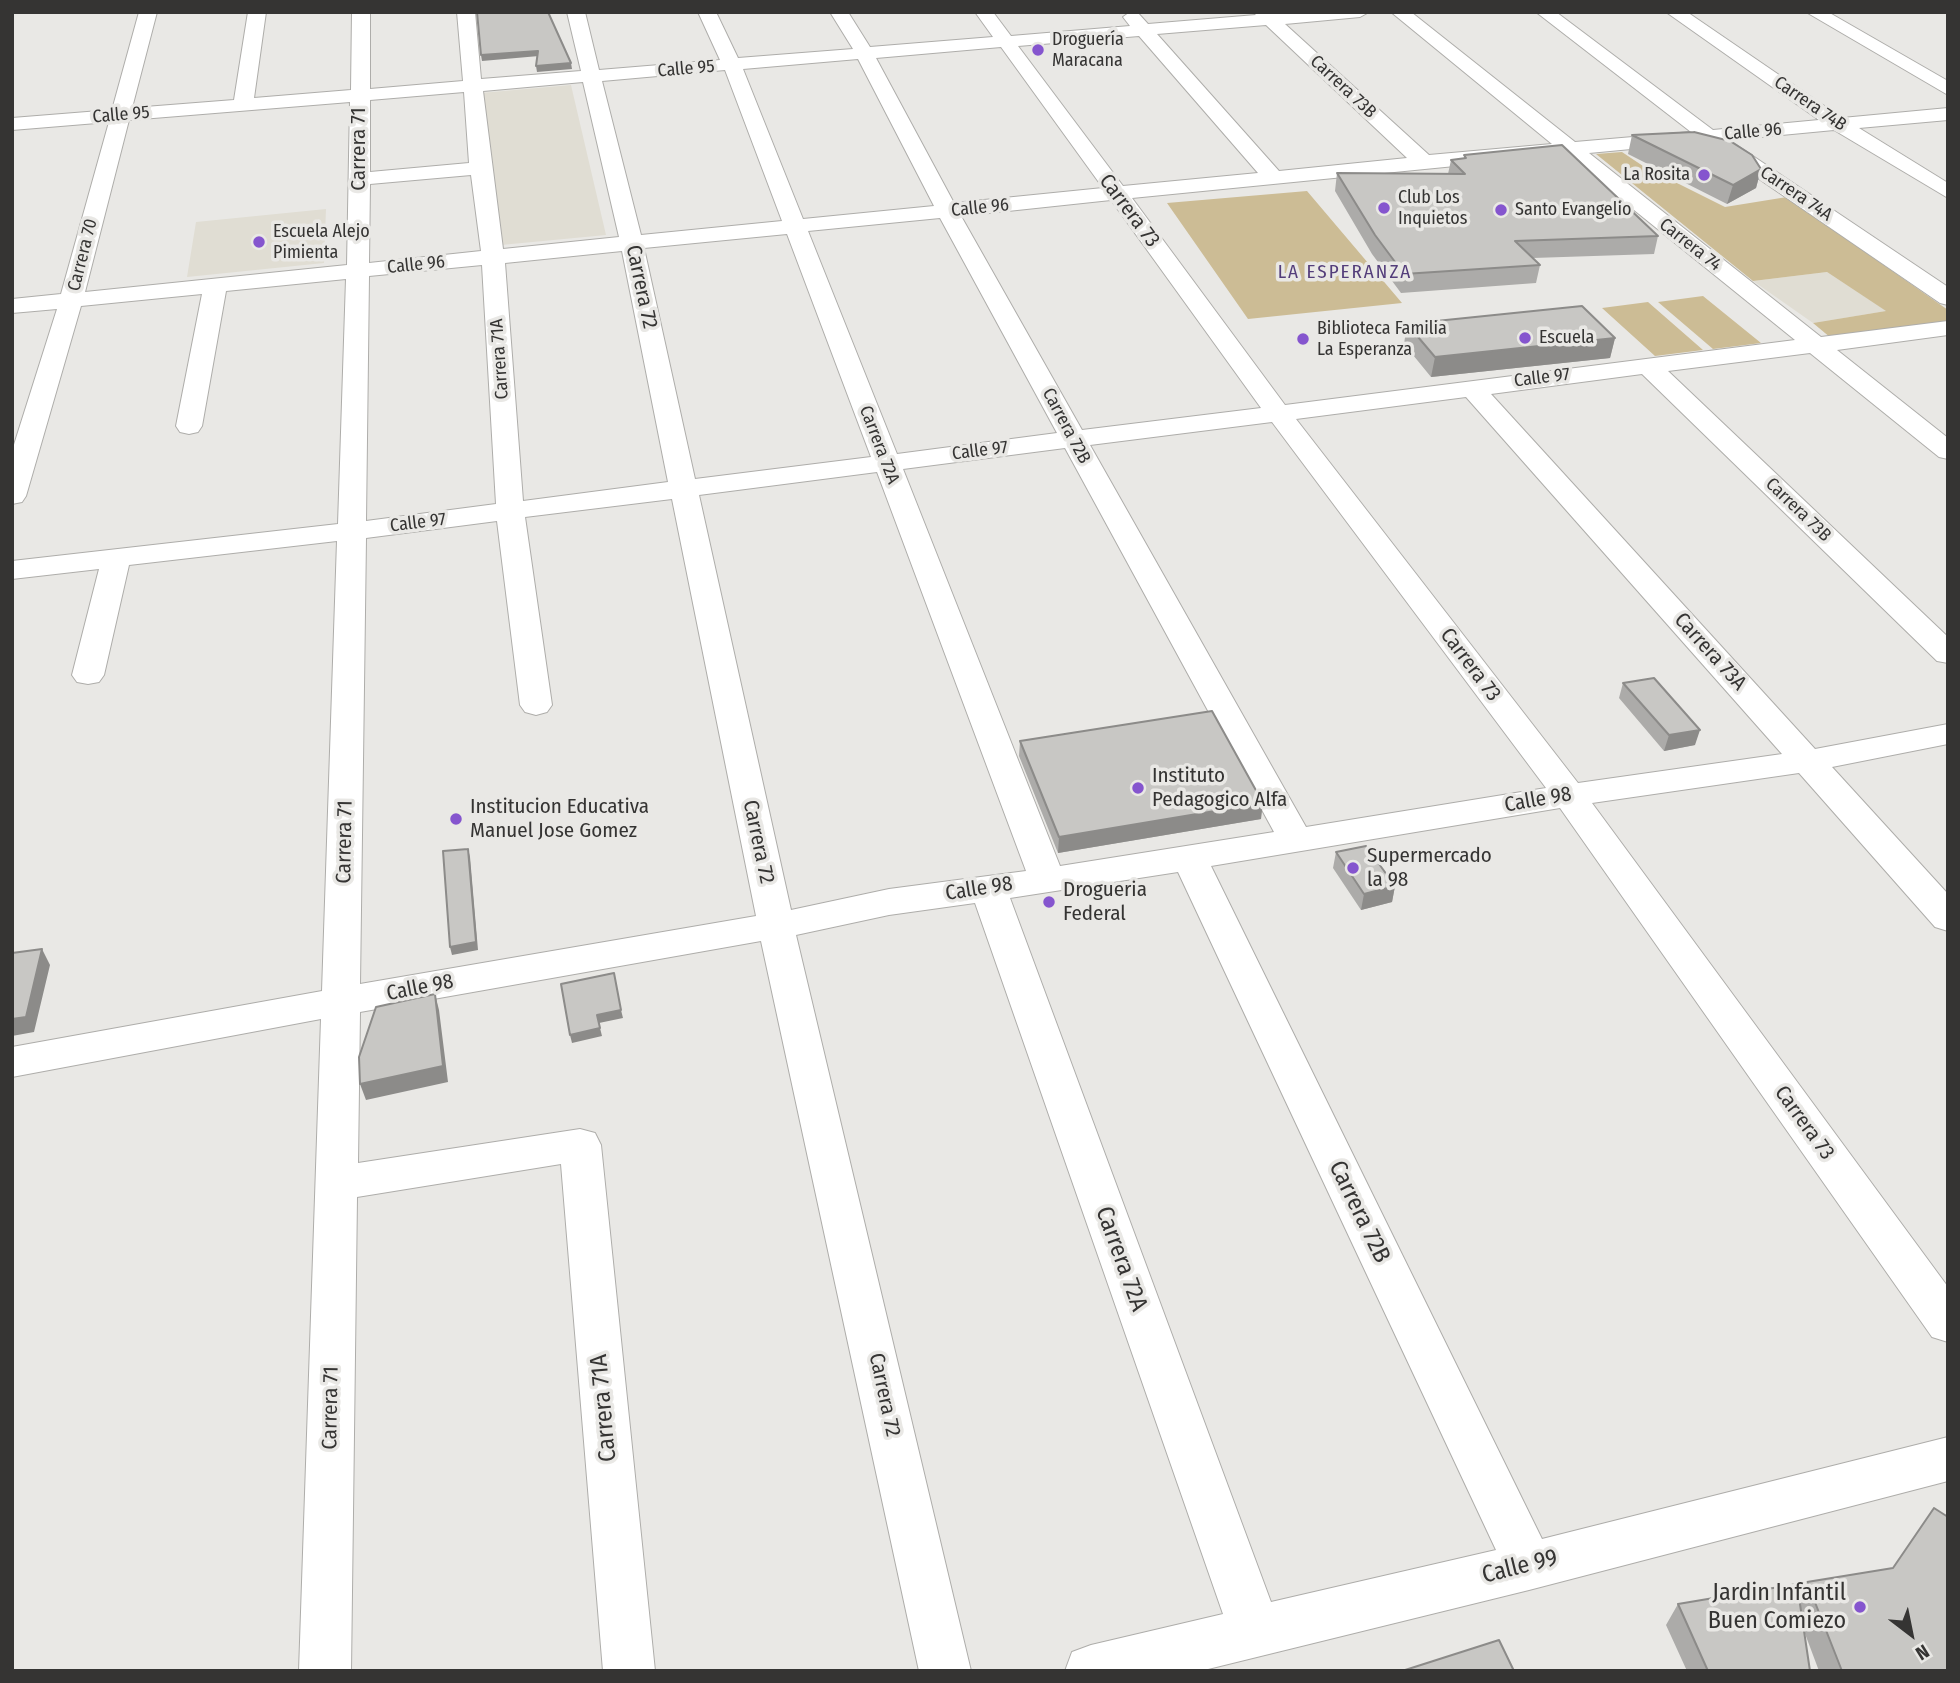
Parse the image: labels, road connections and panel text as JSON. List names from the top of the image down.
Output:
{
  "streets": {
    "street": [
      "Calle 95",
      "Carrera 73B",
      "Carrera 74B",
      "Calle 96",
      "Carrera 71",
      "Carrera 74A",
      "Carrera 73",
      "Carrera 74",
      "Carrera 70",
      "Carrera 72",
      "Carrera 71A",
      "Calle 97",
      "Carrera 72B",
      "Carrera 72A",
      "Carrera 73A",
      "Calle 98",
      "Calle 99"
    ]
  },
  "crossings": [
    ["Calle 95", "Carrera 73B"],
    ["Calle 95", "Carrera 71"],
    ["Calle 95", "Carrera 73"],
    ["Calle 95", "Carrera 70"],
    ["Calle 95", "Carrera 72"],
    ["Calle 95", "Carrera 71A"],
    ["Calle 95", "Carrera 72B"],
    ["Calle 95", "Carrera 72A"],
    ["Carrera 73B", "Calle 96"],
    ["Carrera 73B", "Calle 97"],
    ["Carrera 74B", "Calle 96"],
    ["Calle 96", "Carrera 71"],
    ["Calle 96", "Carrera 74A"],
    ["Calle 96", "Carrera 73"],
    ["Calle 96", "Carrera 74"],
    ["Calle 96", "Carrera 70"],
    ["Calle 96", "Carrera 72"],
    ["Calle 96", "Carrera 71A"],
    ["Calle 96", "Carrera 72B"],
    ["Calle 96", "Carrera 72A"],
    ["Carrera 71", "Carrera 71A"],
    ["Carrera 71", "Calle 97"],
    ["Carrera 71", "Calle 98"],
    ["Carrera 73", "Calle 97"],
    ["Carrera 73", "Calle 98"],
    ["Carrera 74", "Calle 97"],
    ["Carrera 72", "Calle 97"],
    ["Carrera 72", "Calle 98"],
    ["Carrera 71A", "Calle 97"],
    ["Calle 97", "Carrera 72B"],
    ["Calle 97", "Carrera 72A"],
    ["Calle 97", "Carrera 73A"],
    ["Carrera 72B", "Calle 98"],
    ["Carrera 72B", "Calle 99"],
    ["Carrera 72A", "Calle 98"],
    ["Carrera 72A", "Calle 99"],
    ["Carrera 73A", "Calle 98"]
  ],
  "districts": ["LA ESPERANZA"],
  "places": [
    "Droguería Maracana",
    "La Rosita",
    "Club Los Inquietos",
    "Santo Evangelio",
    "Escuela Alejo Pimienta",
    "Escuela",
    "Biblioteca Familia La Esperanza",
    "Instituto Pedagogico Alfa",
    "Institucion Educativa Manuel Jose Gomez",
    "Supermercado la 98",
    "Drogueria Federal",
    "Jardin Infantil Buen Comiezo"
  ],
  "north": "bottom right"
}
